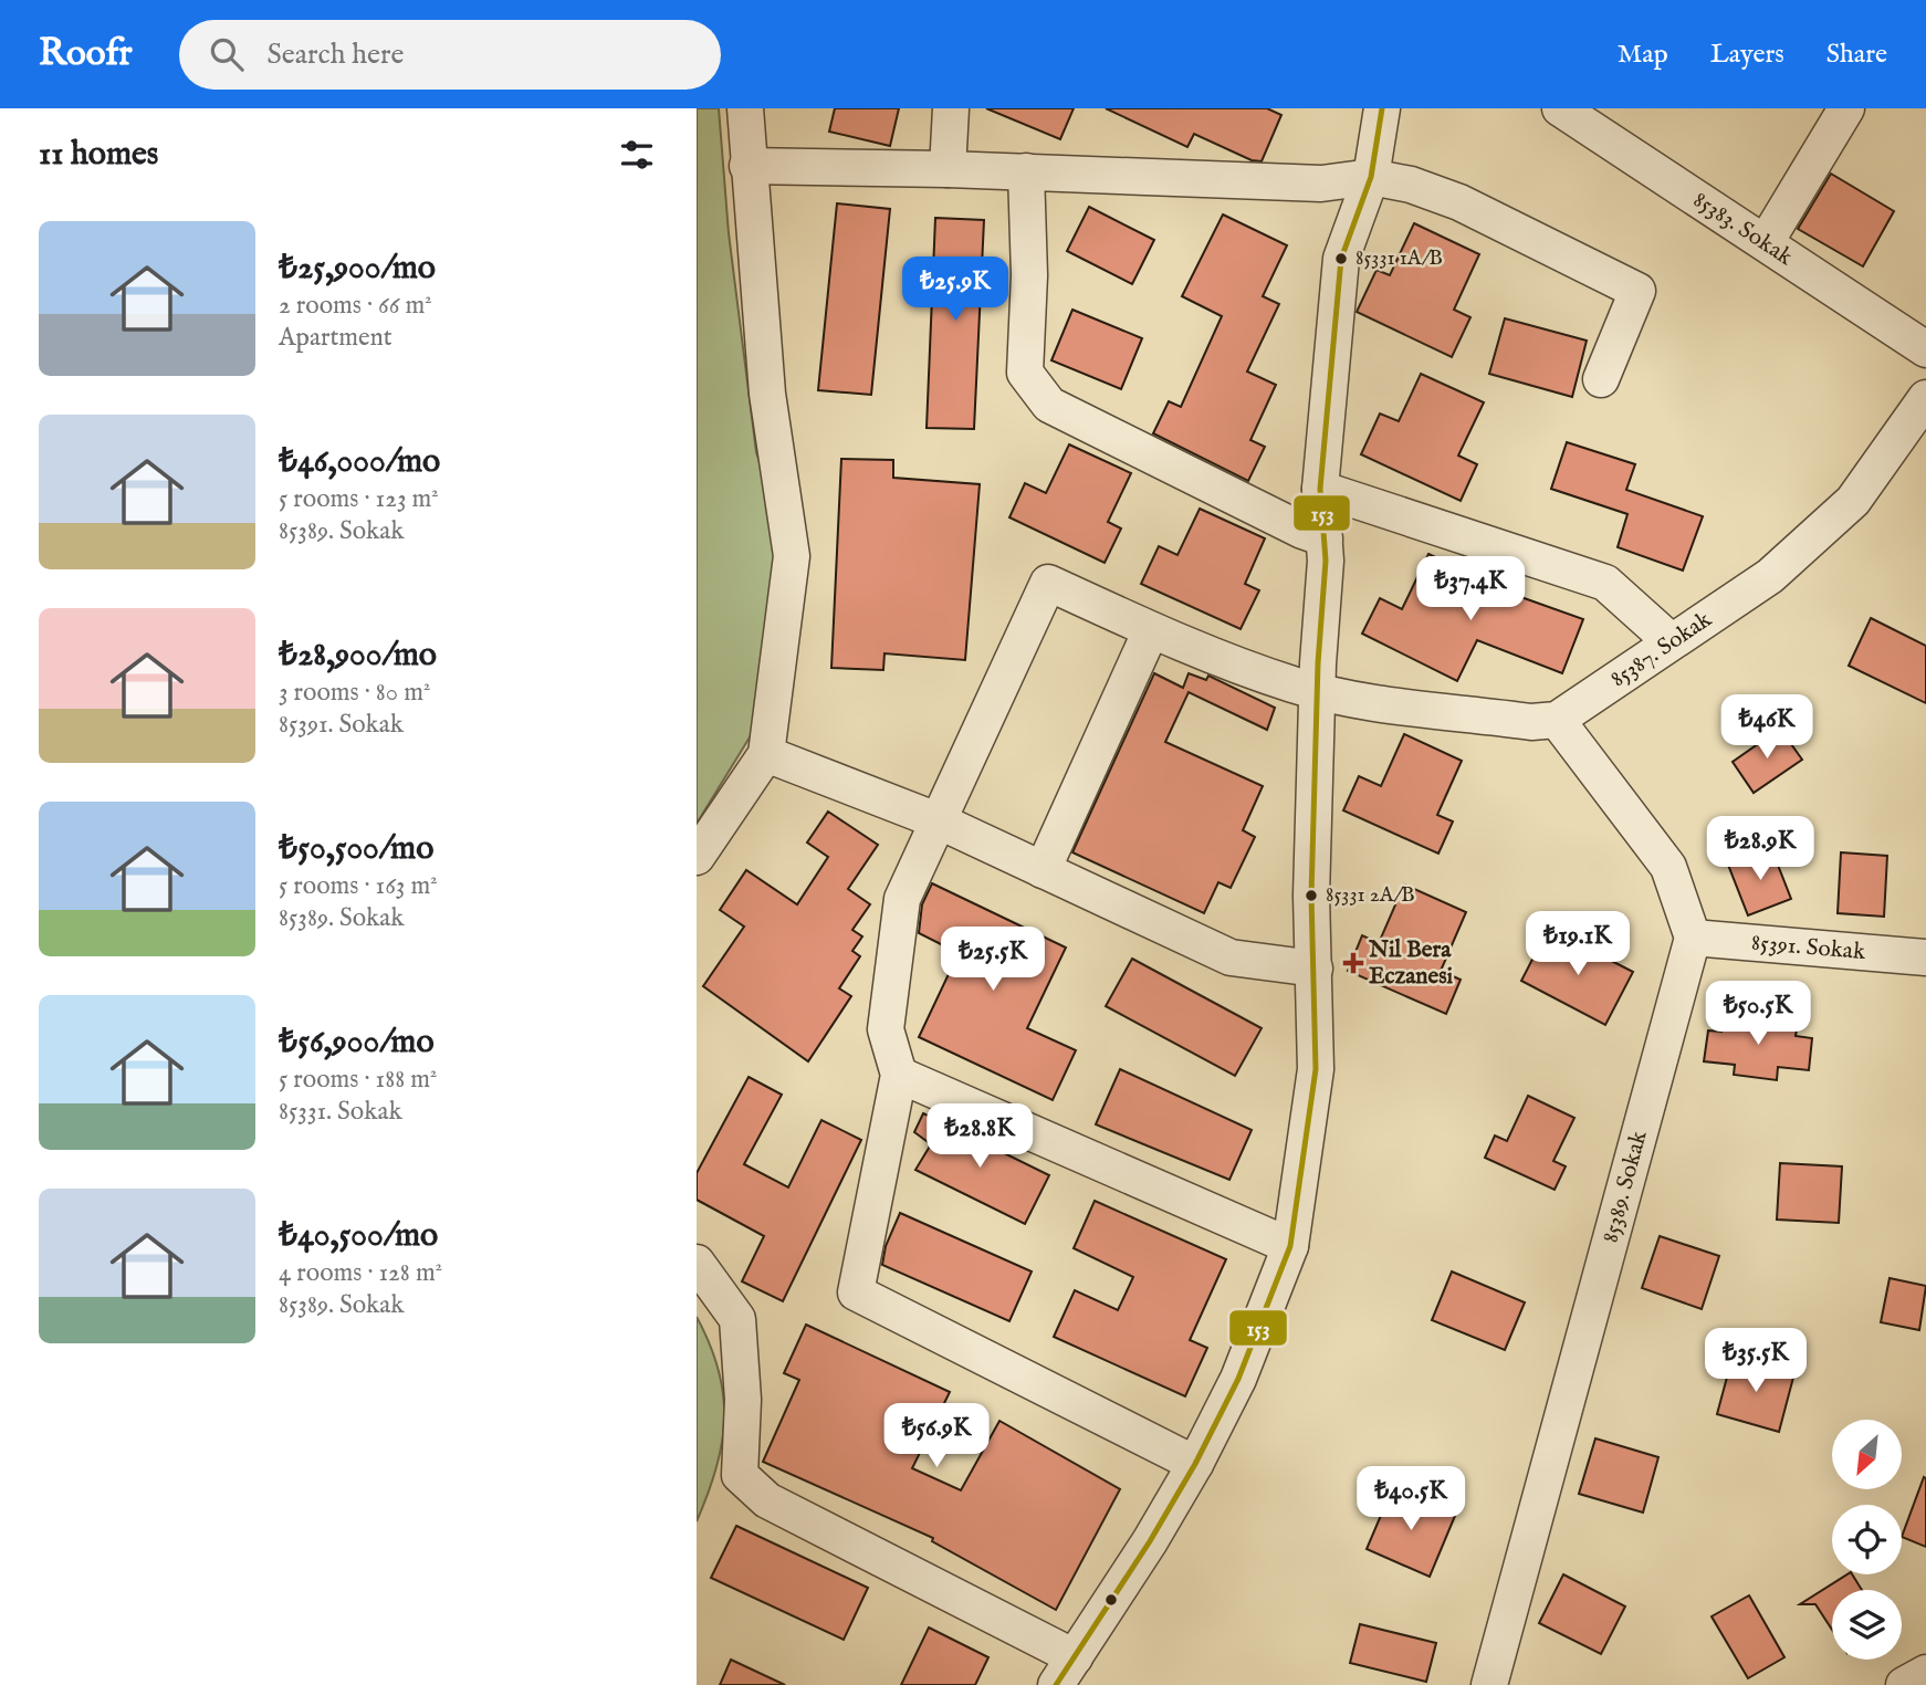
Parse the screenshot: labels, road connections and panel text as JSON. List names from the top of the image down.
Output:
{
  "streets": {
    "street": [
      "85383. Sokak",
      "85387. Sokak",
      "85391. Sokak",
      "85389. Sokak"
    ]
  },
  "crossings": [
    ["85391. Sokak", "85389. Sokak"]
  ],
  "places": {
    "other": ["85331 1A/B", "85331 2A/B"],
    "health": ["Nil Bera Eczanesi"]
  },
  "lines": ["transit line 153"],
  "north": "bottom left",
  "page": {
    "header": "Roofr",
    "search": "Search here",
    "nav": ["Map", "Layers", "Share"],
    "heading": "11 homes",
    "list": [
      {
        "name": "₺25,900/mo",
        "note": "2 rooms · 66 m² · Apartment"
      },
      {
        "name": "₺46,000/mo",
        "note": "5 rooms · 123 m² · 85389. Sokak"
      },
      {
        "name": "₺28,900/mo",
        "note": "3 rooms · 80 m² · 85391. Sokak"
      },
      {
        "name": "₺50,500/mo",
        "note": "5 rooms · 163 m² · 85389. Sokak"
      },
      {
        "name": "₺56,900/mo",
        "note": "5 rooms · 188 m² · 85331. Sokak"
      },
      {
        "name": "₺40,500/mo",
        "note": "4 rooms · 128 m² · 85389. Sokak"
      }
    ],
    "price": [
      "₺25.9K",
      "₺37.4K",
      "₺46K",
      "₺28.9K",
      "₺19.1K",
      "₺25.5K",
      "₺50.5K",
      "₺28.8K",
      "₺35.5K",
      "₺56.9K",
      "₺40.5K"
    ]
  }
}
